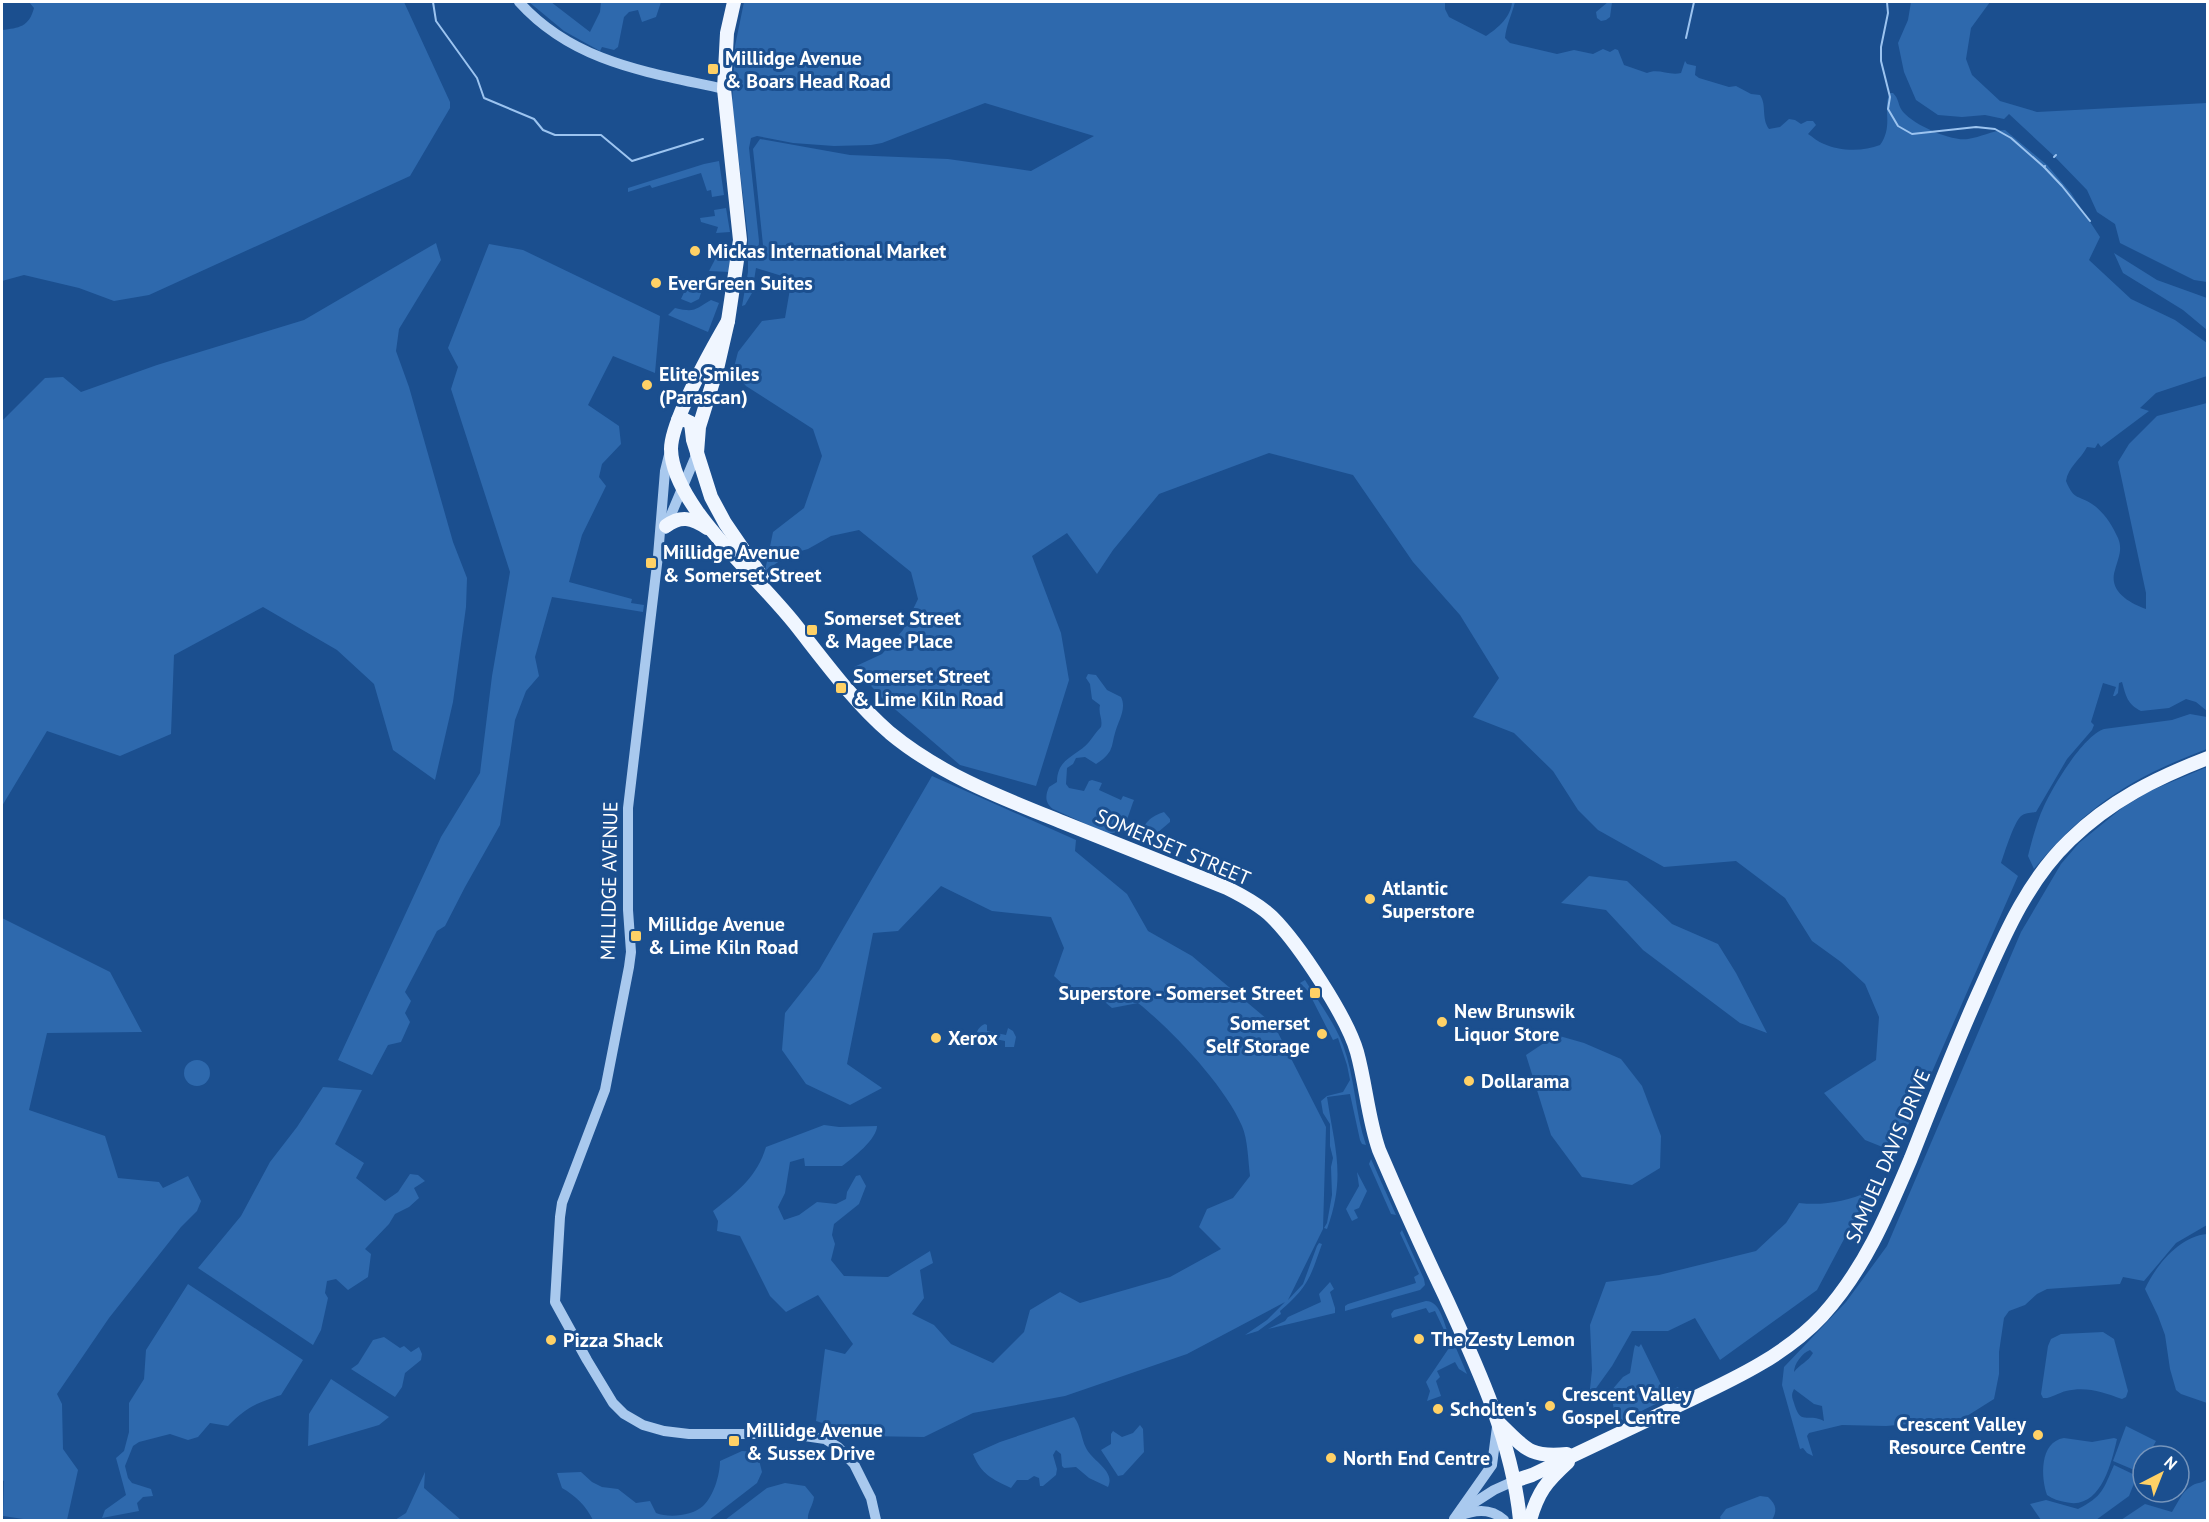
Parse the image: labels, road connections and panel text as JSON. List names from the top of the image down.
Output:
{
  "streets": {
    "main road": ["SOMERSET STREET", "MILLIDGE AVENUE", "SAMUEL DAVIS DRIVE"]
  },
  "crossings": [
    ["SOMERSET STREET", "MILLIDGE AVENUE"],
    ["SOMERSET STREET", "SAMUEL DAVIS DRIVE"]
  ],
  "places": {
    "transit": [
      "Millidge Avenue & Boars Head Road",
      "Millidge Avenue & Somerset Street",
      "Somerset Street & Magee Place",
      "Somerset Street & Lime Kiln Road",
      "Millidge Avenue & Lime Kiln Road",
      "Superstore - Somerset Street",
      "Millidge Avenue & Sussex Drive"
    ],
    "other": [
      "Mickas International Market",
      "EverGreen Suites",
      "Elite Smiles (Parascan)",
      "Atlantic Superstore",
      "New Brunswik Liquor Store",
      "Somerset Self Storage",
      "Xerox",
      "Dollarama",
      "The Zesty Lemon",
      "Pizza Shack",
      "Crescent Valley Gospel Centre",
      "Scholten's",
      "Crescent Valley Resource Centre",
      "North End Centre"
    ]
  },
  "north": "top right"
}
